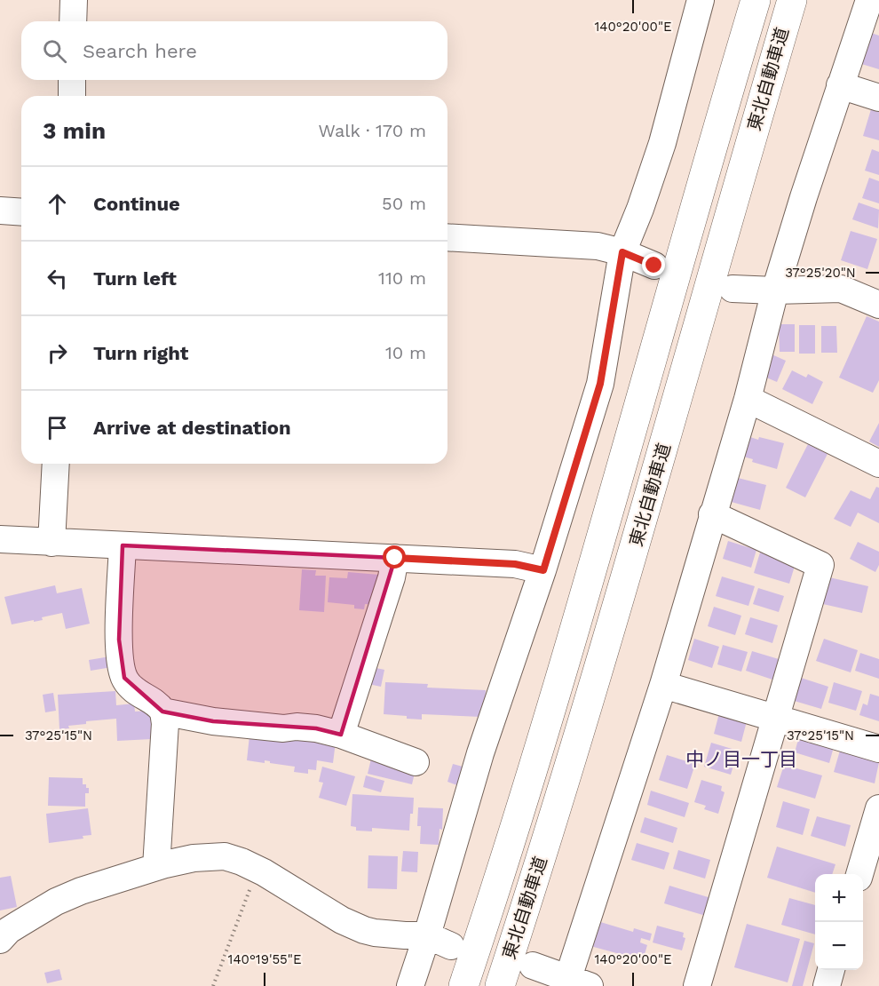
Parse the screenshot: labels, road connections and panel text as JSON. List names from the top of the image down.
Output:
{
  "streets": {
    "highway": ["東北自動車道"]
  },
  "districts": ["中ノ目一丁目"],
  "page": {
    "search": "Search here",
    "heading": ["3 min", "Walk · 170 m"],
    "list": [
      ["Continue", "50 m"],
      ["Turn left", "110 m"],
      ["Turn right", "10 m"],
      "Arrive at destination"
    ],
    "map_buttons": ["+", "−"]
  },
  "coordinates": [
    "140°20'00\"E",
    "37°25'20\"N",
    "37°25'15\"N",
    "140°19'55\"E"
  ]
}
